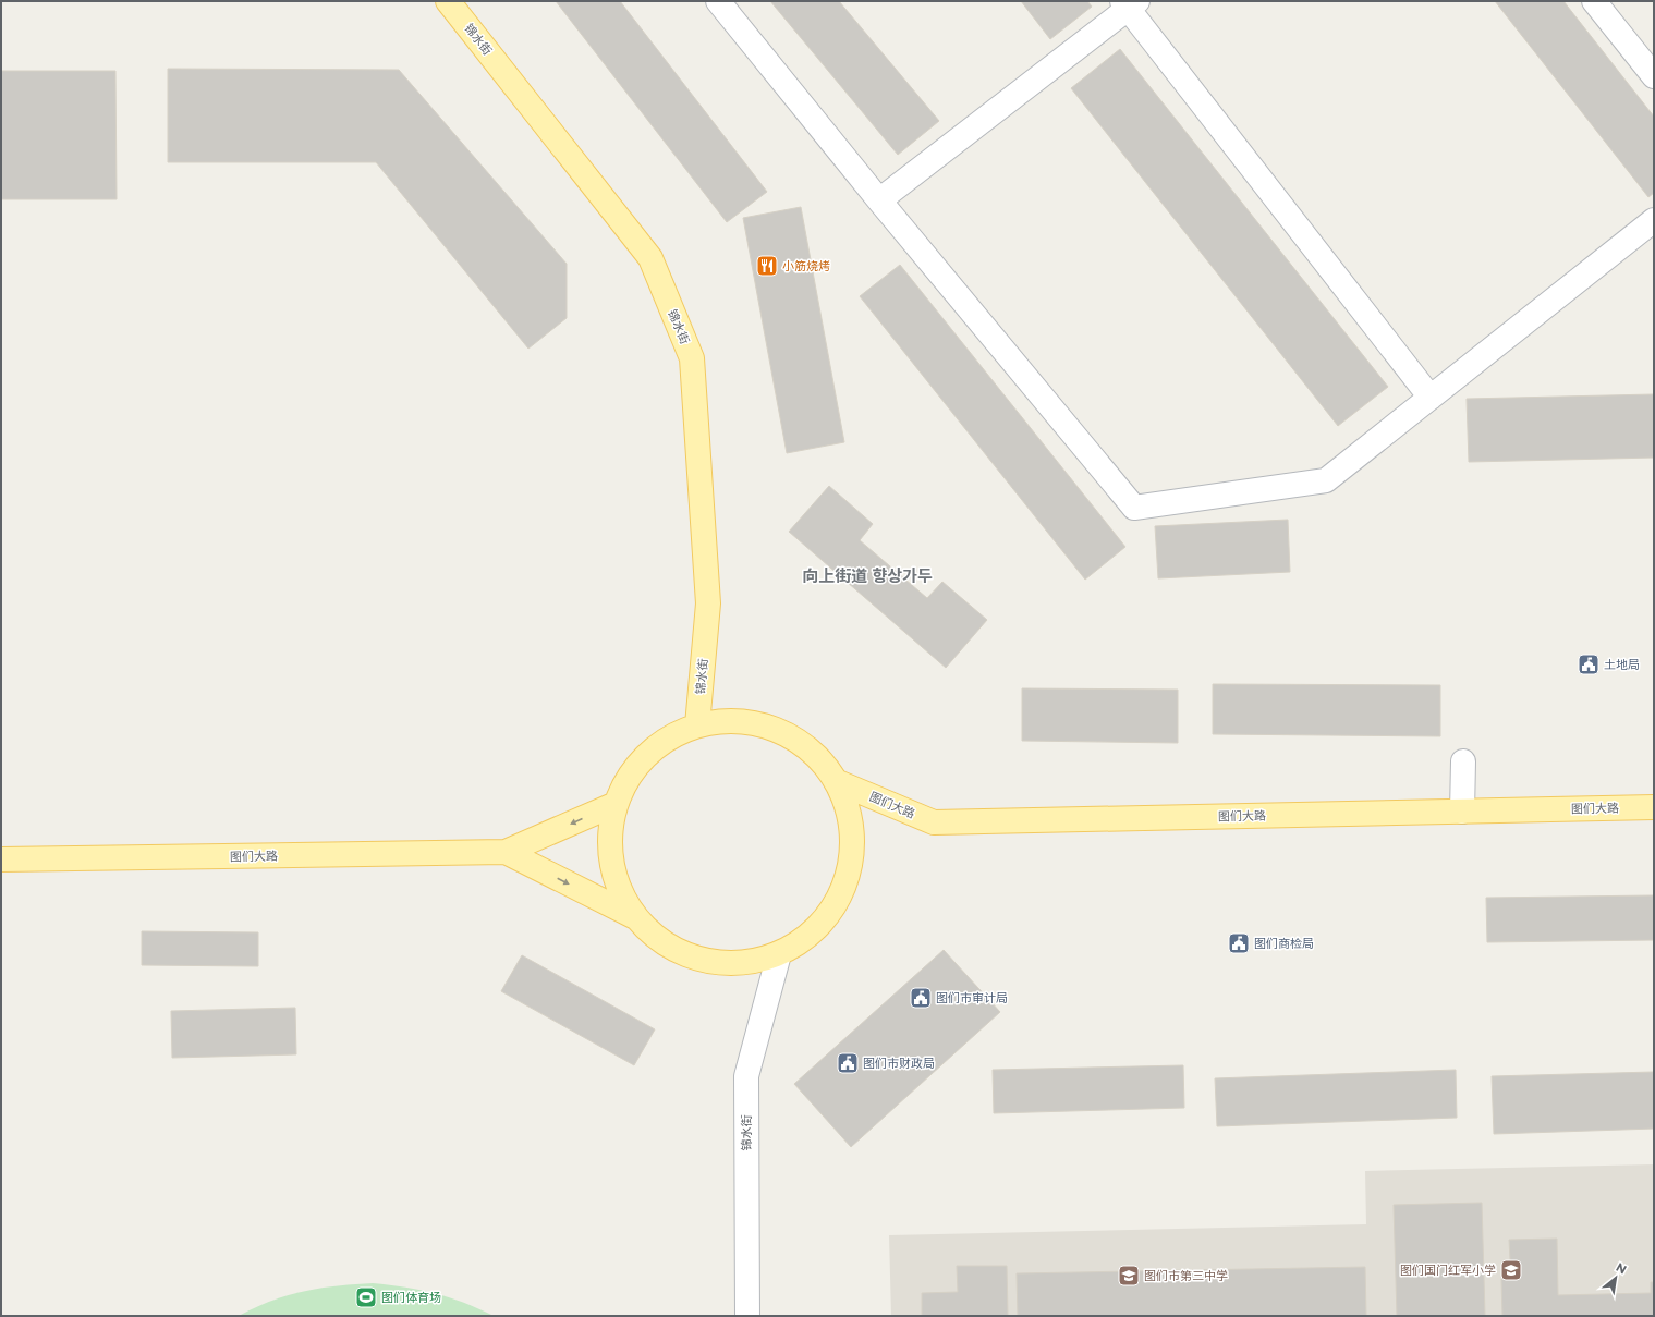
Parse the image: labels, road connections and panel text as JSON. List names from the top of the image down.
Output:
{
  "streets": {
    "main road": ["锦水街", "图们大路"]
  },
  "districts": ["向上街道 향상가두"],
  "places": {
    "restaurant": ["小筋烧烤"],
    "public building": [
      "土地局",
      "图们商检局",
      "图们市审计局",
      "图们市财政局"
    ],
    "school or university": ["图们国门红军小学", "图们市第三中学"],
    "sports": ["图们体育场"]
  },
  "north": "top right"
}
